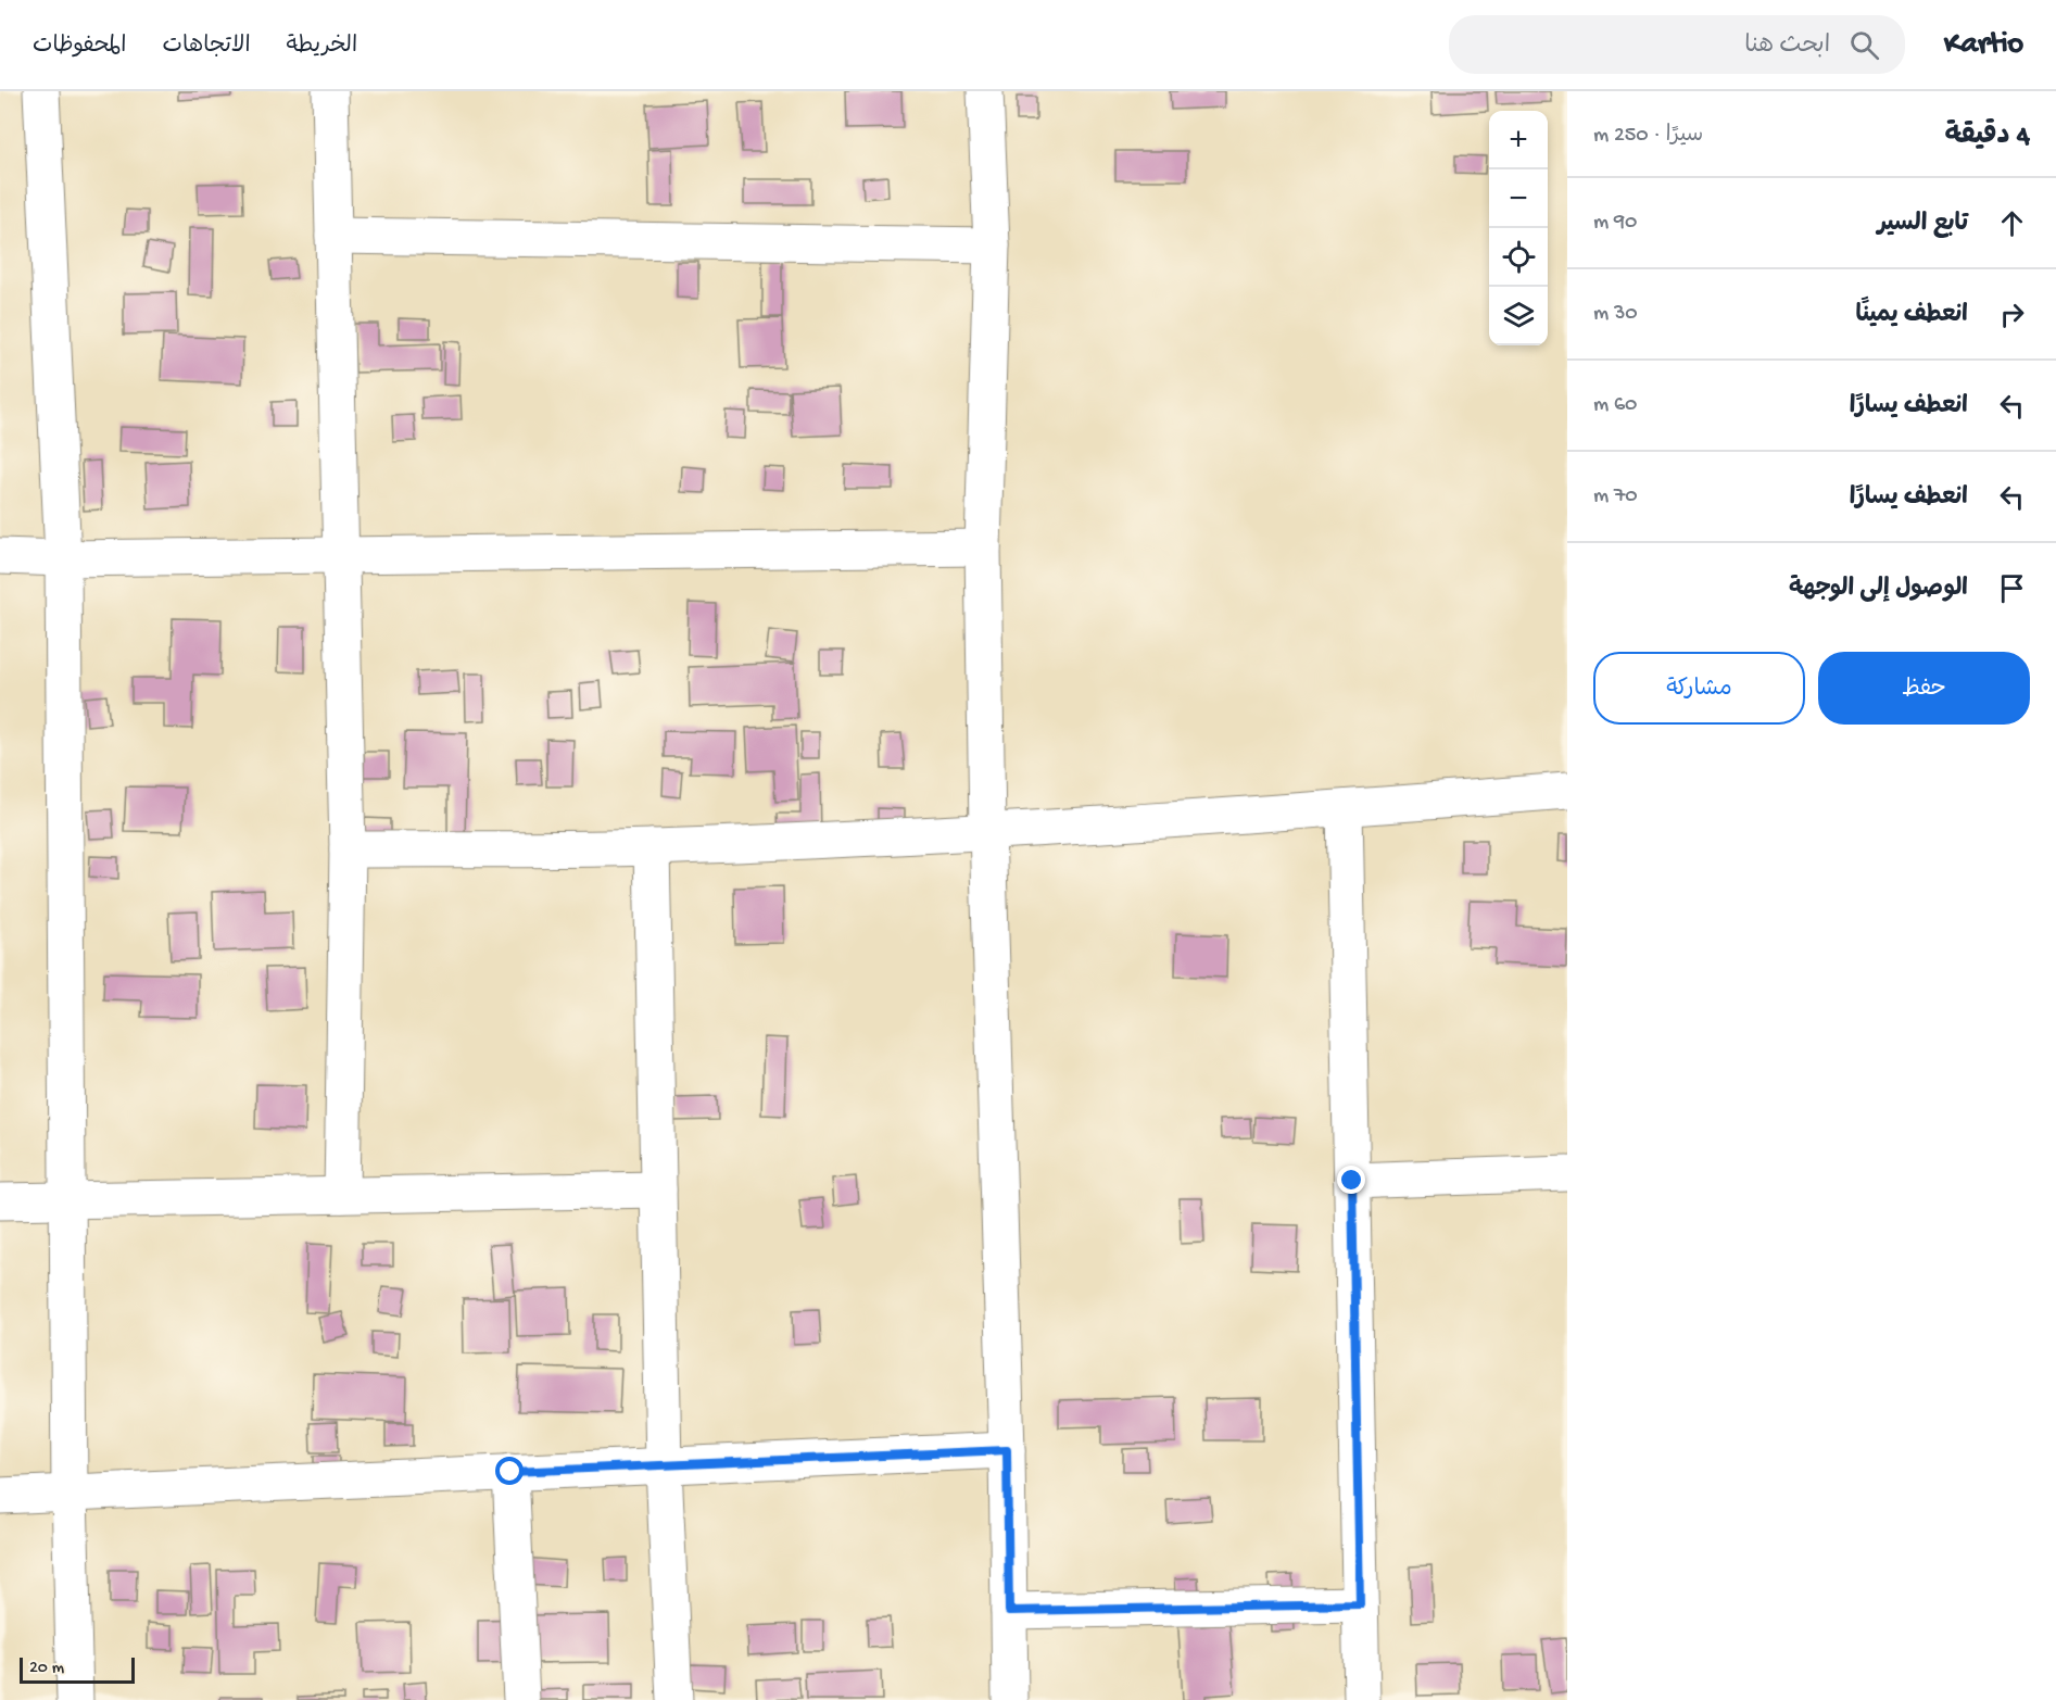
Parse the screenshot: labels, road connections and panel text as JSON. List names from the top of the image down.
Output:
{
  "scale_bar": "20 m",
  "page": {
    "header": "Kartio",
    "search": "ابحث هنا",
    "nav": ["الخريطة", "الاتجاهات", "المحفوظات"],
    "heading": ["4 دقيقة", "سيرًا · 250 m"],
    "map_buttons": ["+", "−"],
    "list": [
      ["تابع السير", "90 m"],
      ["انعطف يمينًا", "30 m"],
      ["انعطف يسارًا", "60 m"],
      ["انعطف يسارًا", "70 m"],
      "الوصول إلى الوجهة"
    ],
    "buttons": ["حفظ", "مشاركة"],
    "scale": "20 m"
  }
}
